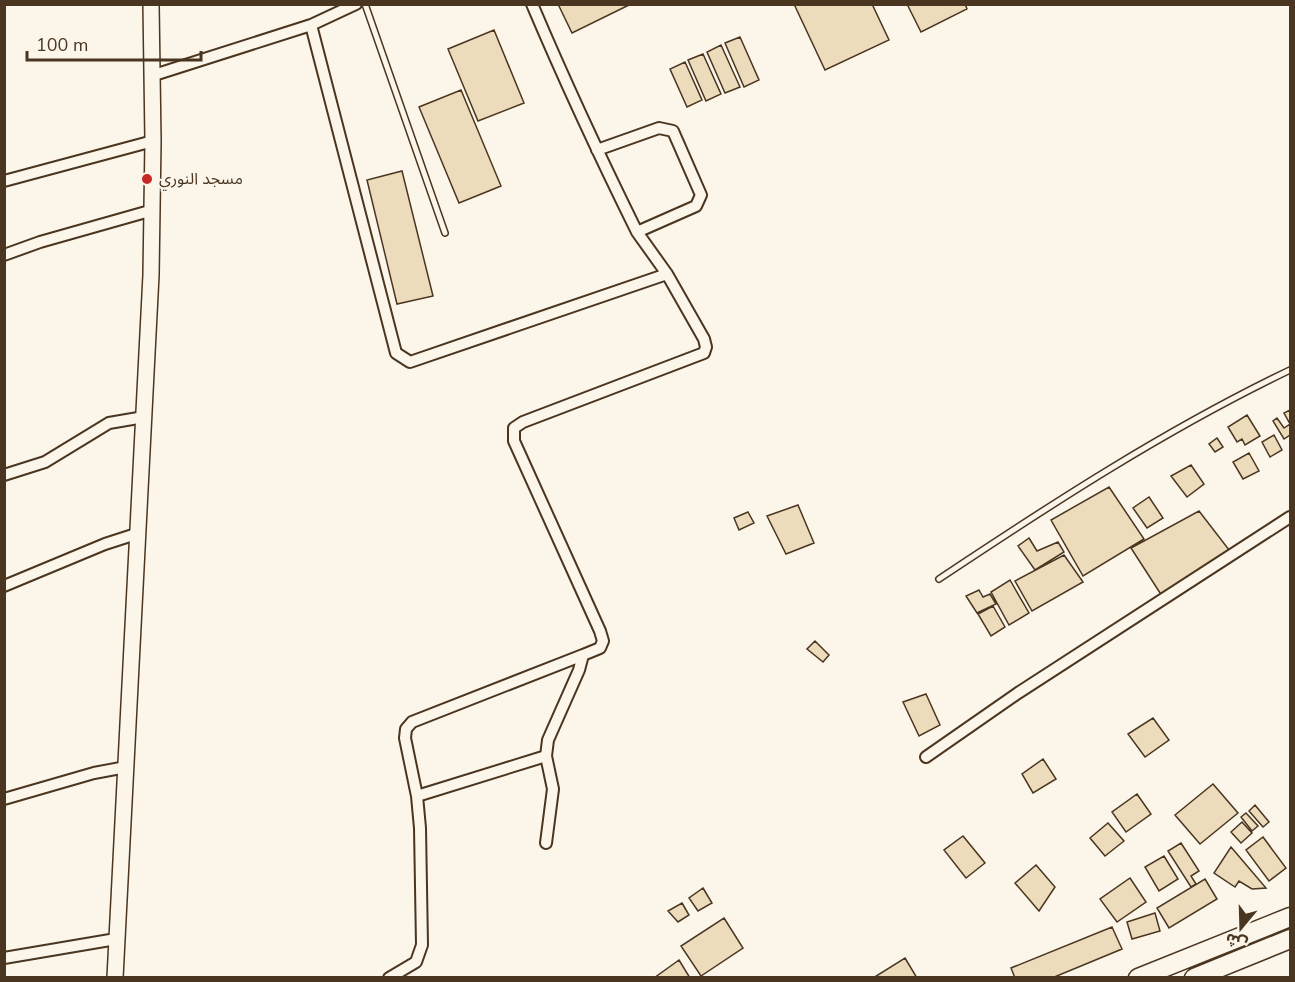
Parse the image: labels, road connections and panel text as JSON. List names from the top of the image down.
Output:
{
  "places": ["مسجد النوري"],
  "scale_bar": "100 m",
  "north": "bottom"
}
